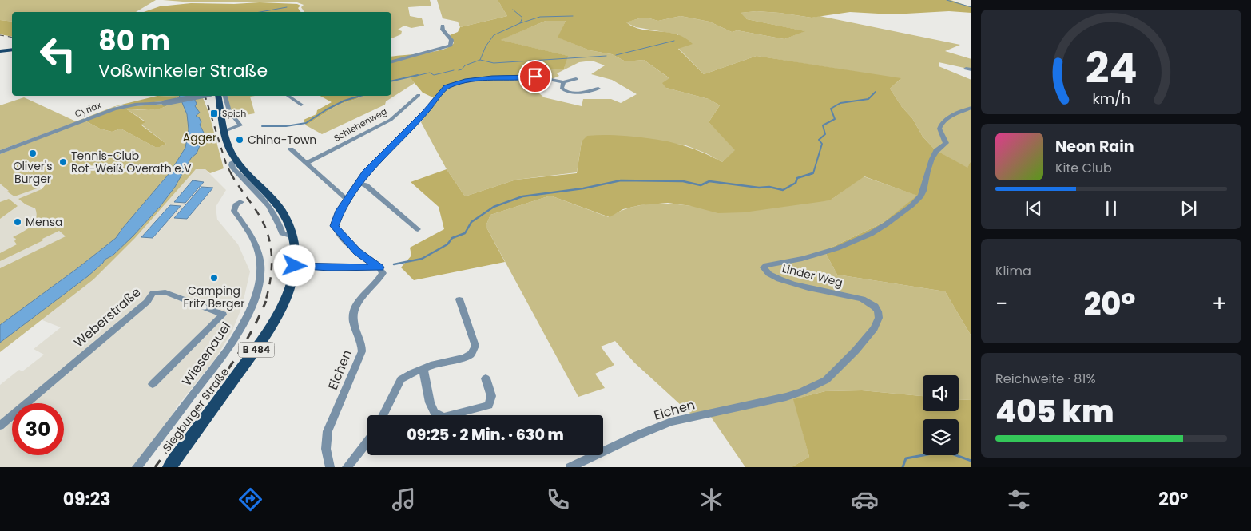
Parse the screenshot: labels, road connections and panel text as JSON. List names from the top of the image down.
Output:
{
  "streets": {
    "main road": ["B 484", "Siegburger Straße"],
    "street": [
      "Cyriax",
      "Schlehenweg",
      "Linder Weg",
      "Weberstraße",
      "Wiesenauel",
      "Eichen"
    ]
  },
  "crossings": [
    ["Linder Weg", "Eichen"]
  ],
  "parks": ["Agger"],
  "places": {
    "transit": ["Spich"],
    "other": [
      "China-Town",
      "Oliver's Burger",
      "Tennis-Club Rot-Weiß Overath e.V",
      "Mensa",
      "Camping Fritz Berger"
    ]
  },
  "page": {
    "turn": ["80 m", "Voßwinkeler Straße"],
    "song": ["Neon Rain", "Kite Club"],
    "tile": [
      "Klima",
      ["Reichweite · 81%", "405 km"]
    ],
    "heat": ["−", "20°", "+"],
    "limit": "30",
    "trip": "09:25 · 2 Min. · 630 m",
    "tabs": ["09:23", "20°"],
    "gauge": ["24", "km/h"]
  }
}
